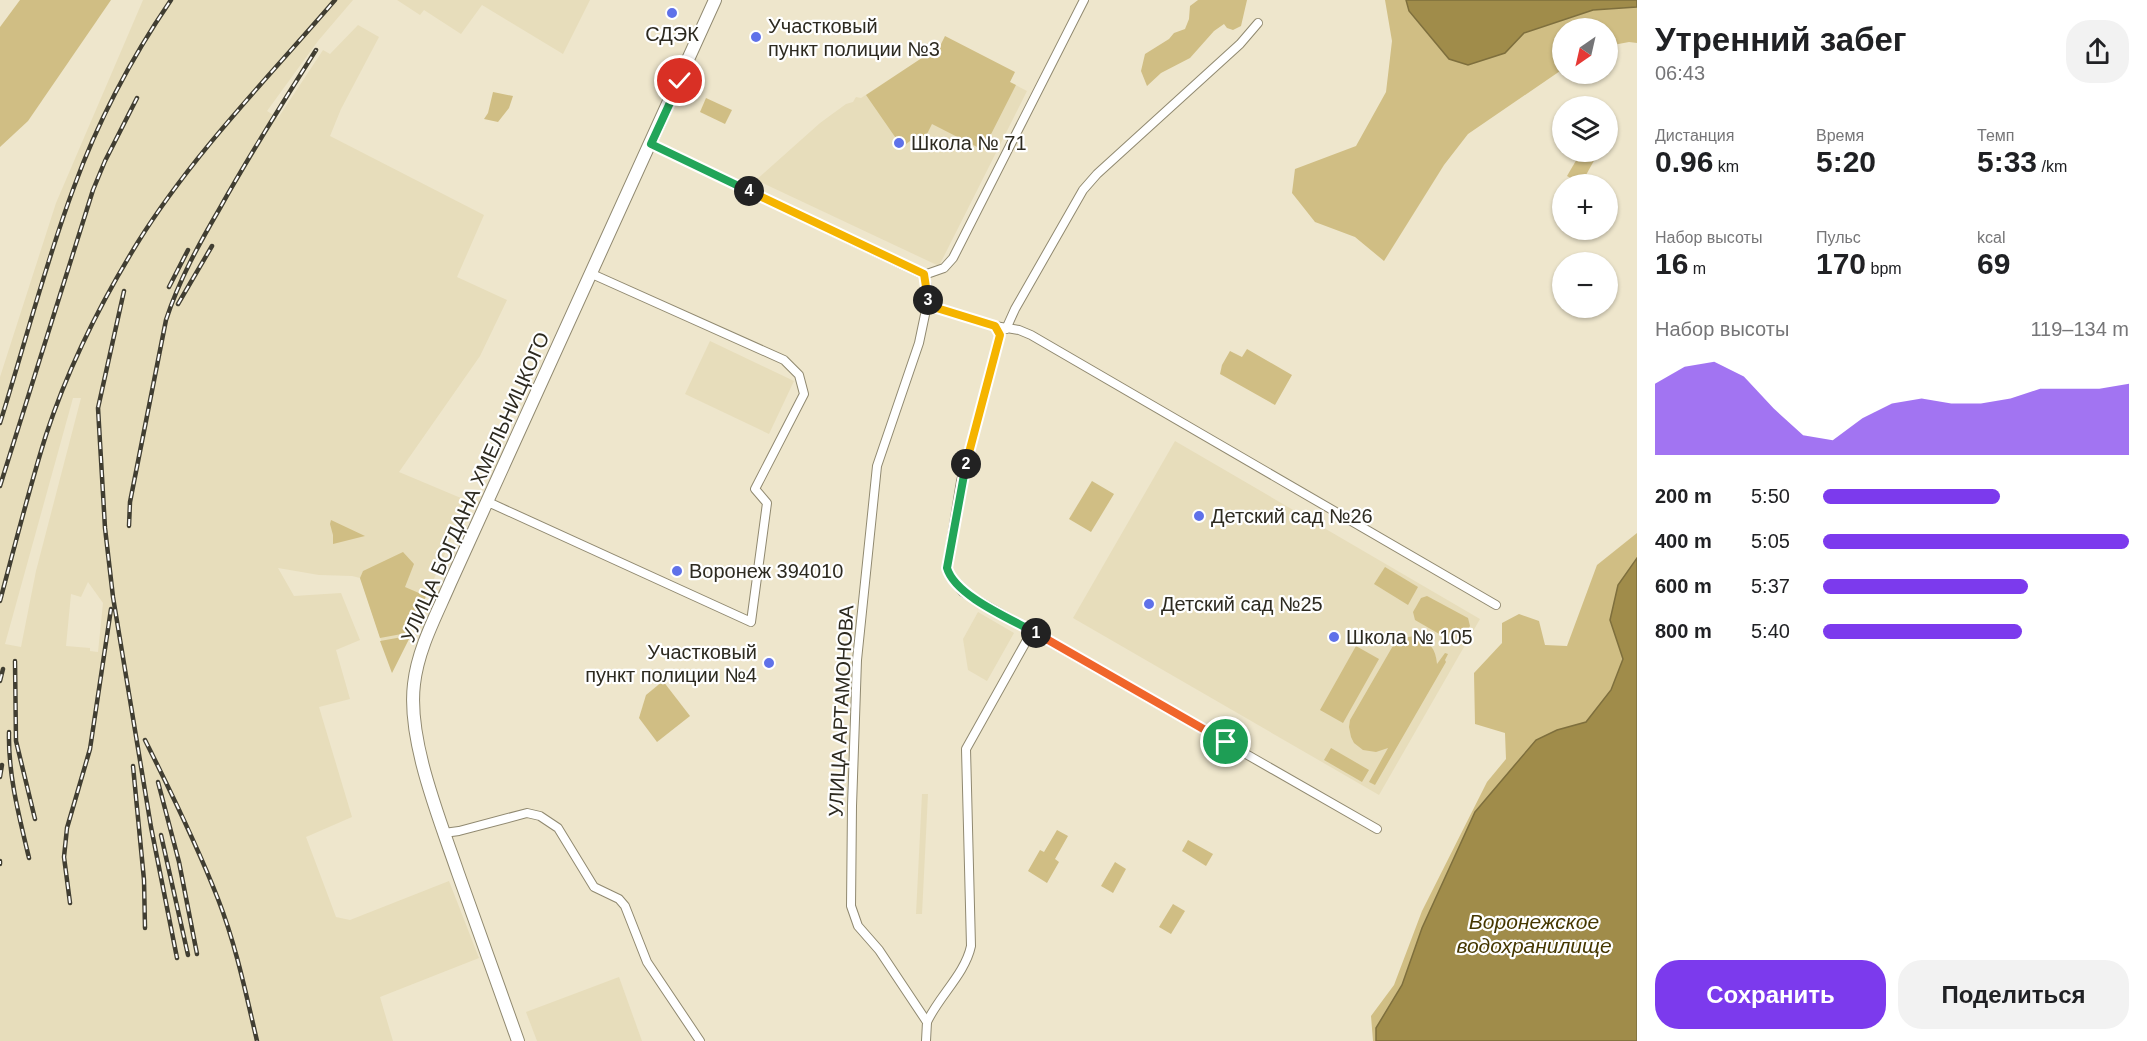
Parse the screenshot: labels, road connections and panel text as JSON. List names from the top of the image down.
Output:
{
  "streets": {
    "main road": ["УЛИЦА БОГДАНА ХМЕЛЬНИЦКОГО"],
    "street": ["УЛИЦА АРТАМОНОВА"]
  },
  "water": ["Воронежское водохранилище"],
  "places": [
    "СДЭК",
    "Участковый пункт полиции №3",
    "Школа № 71",
    "Детский сад №26",
    "Воронеж 394010",
    "Детский сад №25",
    "Школа № 105",
    "Участковый пункт полиции №4"
  ],
  "north": "bottom left",
  "page": {
    "heading": ["Утренний забег", "06:43"],
    "map_buttons": ["+", "−"],
    "stats": [
      ["Дистанция", "0.96 km"],
      ["Время", "5:20"],
      ["Темп", "5:33 /km"],
      ["Набор высоты", "16 m"],
      ["Пульс", "170 bpm"],
      ["kcal", "69"]
    ],
    "pins": [
      "4",
      "3",
      "2",
      "1"
    ],
    "chart": ["Набор высоты", "119–134 m"],
    "list": [
      {
        "name": "200 m",
        "note": "5:50"
      },
      {
        "name": "400 m",
        "note": "5:05"
      },
      {
        "name": "600 m",
        "note": "5:37"
      },
      {
        "name": "800 m",
        "note": "5:40"
      }
    ],
    "buttons": ["Сохранить", "Поделиться"]
  }
}
